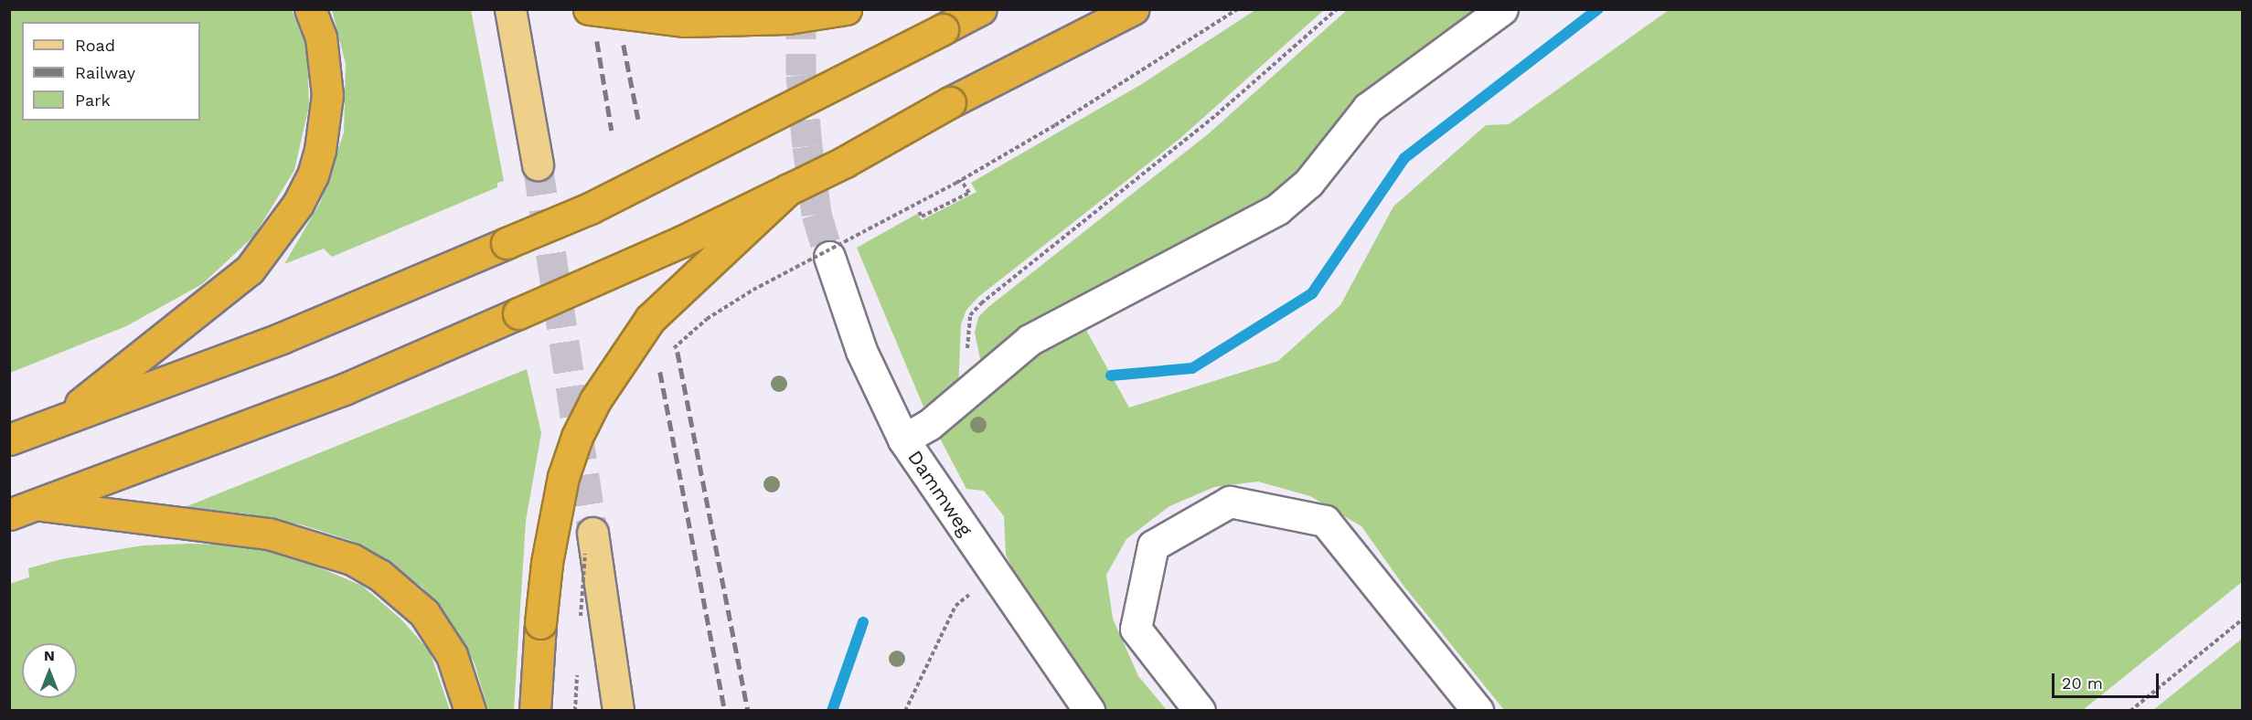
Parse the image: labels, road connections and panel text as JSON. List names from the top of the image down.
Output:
{
  "streets": {
    "street": ["Dammweg"]
  },
  "legend": ["Road", "Railway", "Park"],
  "scale_bar": "20 m",
  "north": "top"
}
